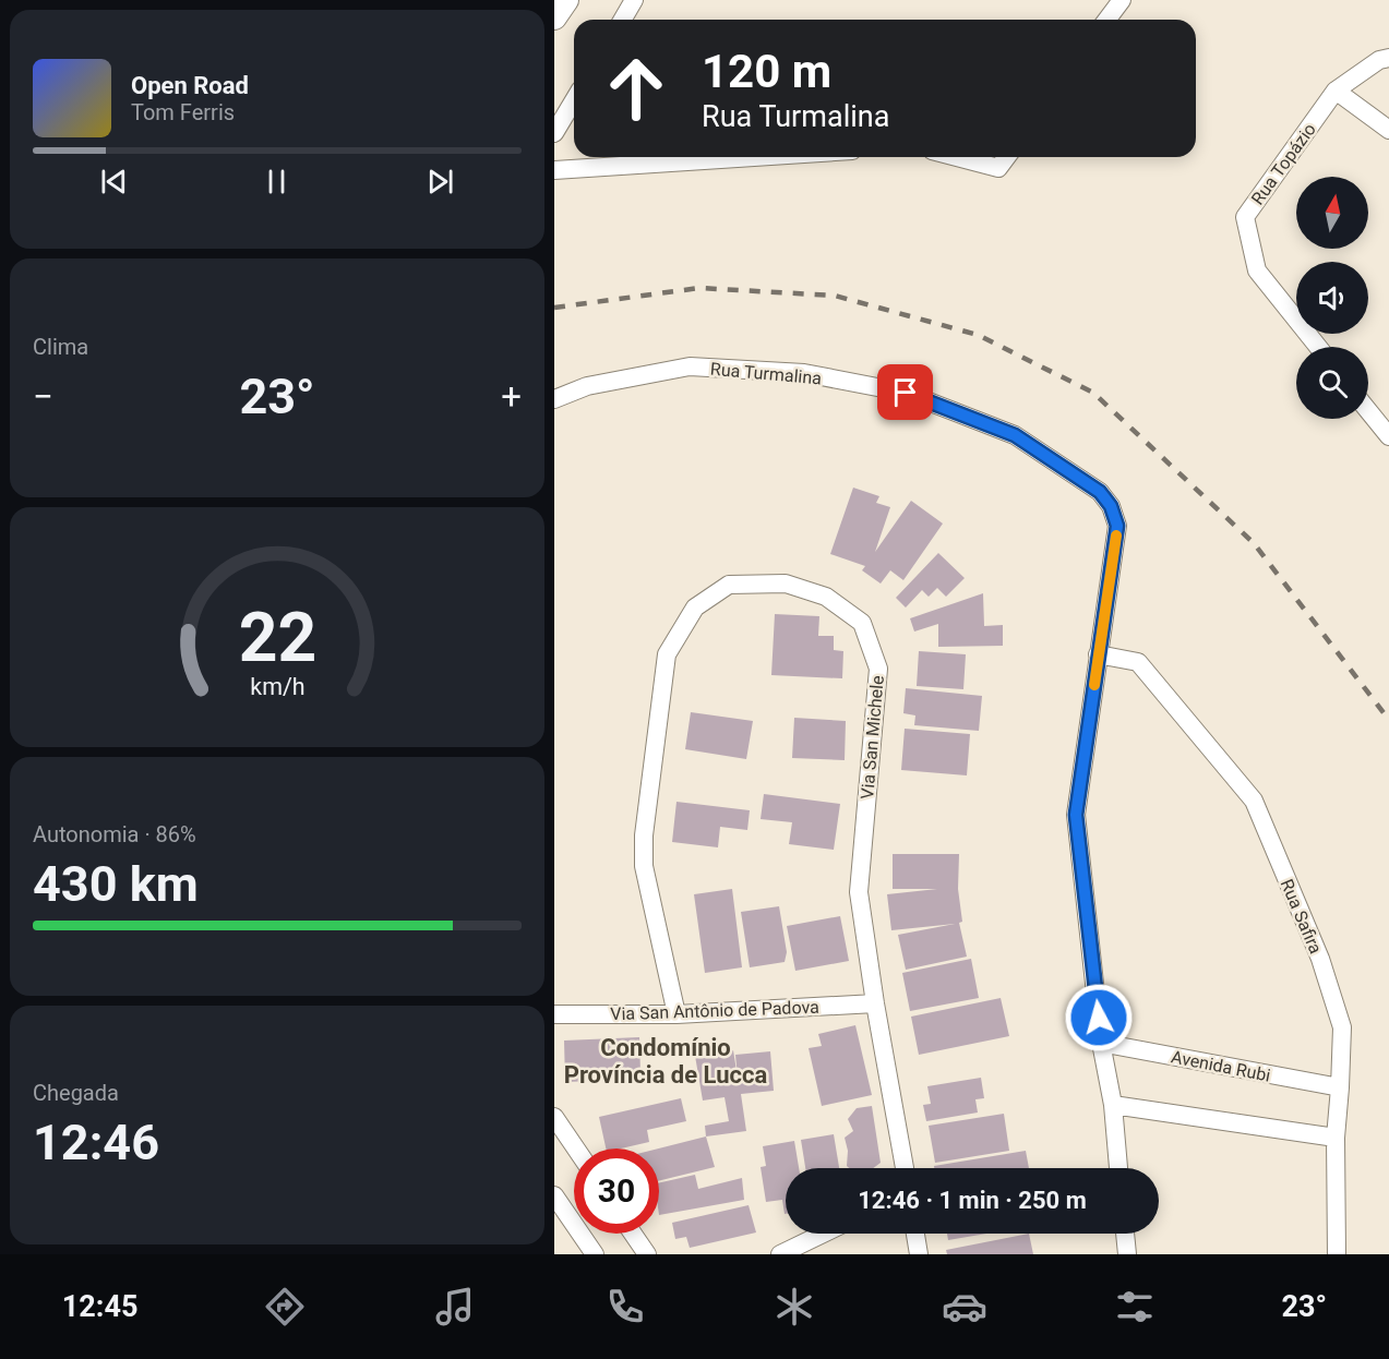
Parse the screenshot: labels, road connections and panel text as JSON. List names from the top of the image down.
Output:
{
  "streets": {
    "street": [
      "Rua Topázio",
      "Rua Turmalina",
      "Via San Michele",
      "Rua Safira",
      "Via San Antônio de Padova",
      "Avenida Rubi"
    ]
  },
  "crossings": [
    ["Rua Turmalina", "Rua Safira"],
    ["Rua Turmalina", "Avenida Rubi"],
    ["Via San Michele", "Via San Antônio de Padova"],
    ["Rua Safira", "Avenida Rubi"]
  ],
  "districts": ["Condomínio Província de Lucca"],
  "north": "top",
  "page": {
    "turn": ["120 m", "Rua Turmalina"],
    "song": ["Open Road", "Tom Ferris"],
    "tile": [
      "Clima",
      ["Autonomia · 86%", "430 km"],
      ["Chegada", "12:46"]
    ],
    "heat": ["−", "23°", "+"],
    "limit": "30",
    "trip": "12:46 · 1 min · 250 m",
    "tabs": ["12:45", "23°"],
    "gauge": ["22", "km/h"]
  }
}
